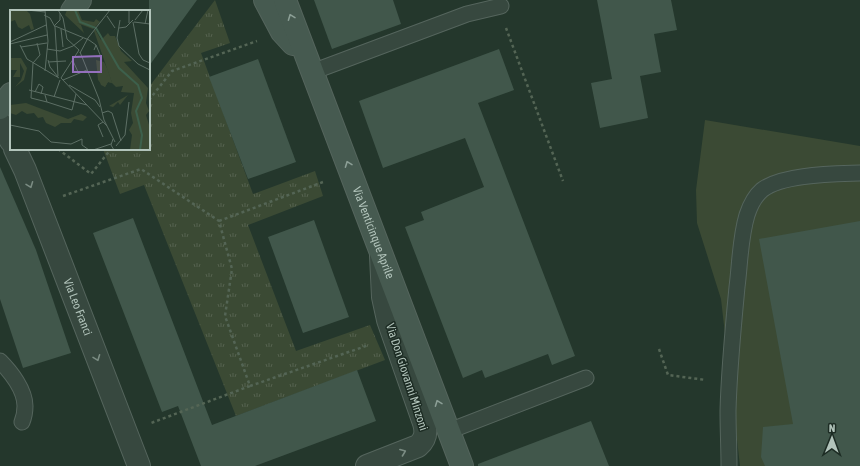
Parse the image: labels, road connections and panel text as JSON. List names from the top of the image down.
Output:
{
  "streets": {
    "main road": ["Via Venticinque Aprile"],
    "street": ["Via Leo Franci", "Via Don Giovanni Minzoni"]
  },
  "crossings": [
    ["Via Venticinque Aprile", "Via Don Giovanni Minzoni"]
  ],
  "one_way": ["Via Venticinque Aprile", "Via Leo Franci"],
  "north": "top"
}
